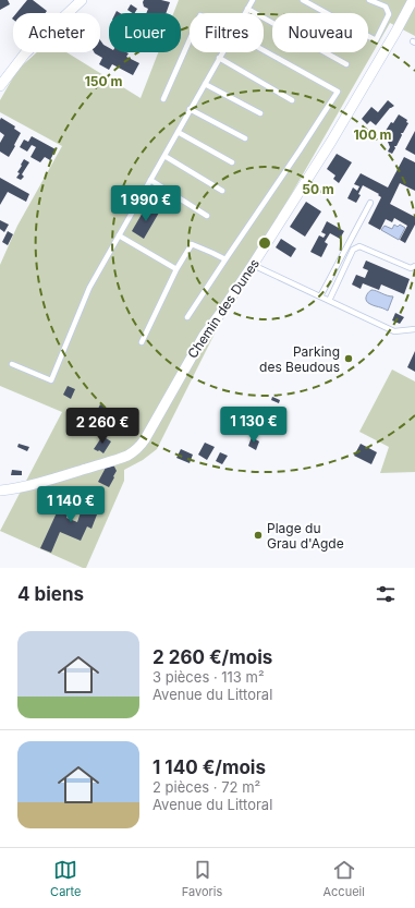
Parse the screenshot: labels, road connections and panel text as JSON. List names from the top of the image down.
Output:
{
  "streets": {
    "street": ["Chemin des Dunes"]
  },
  "places": ["Parking des Beudous", "Plage du Grau d'Agde"],
  "page": {
    "chip": [
      "Acheter",
      "Louer",
      "Filtres",
      "Nouveau"
    ],
    "price": [
      "1 990 €",
      "1 130 €",
      "2 260 €",
      "1 140 €"
    ],
    "heading": "4 biens",
    "list": [
      {
        "name": "2 260 €/mois",
        "note": "3 pièces · 113 m² · Avenue du Littoral"
      },
      {
        "name": "1 140 €/mois",
        "note": "2 pièces · 72 m² · Avenue du Littoral"
      }
    ],
    "tabs": ["Carte", "Favoris", "Accueil"]
  },
  "rings": ["150 m", "100 m", "50 m"]
}
